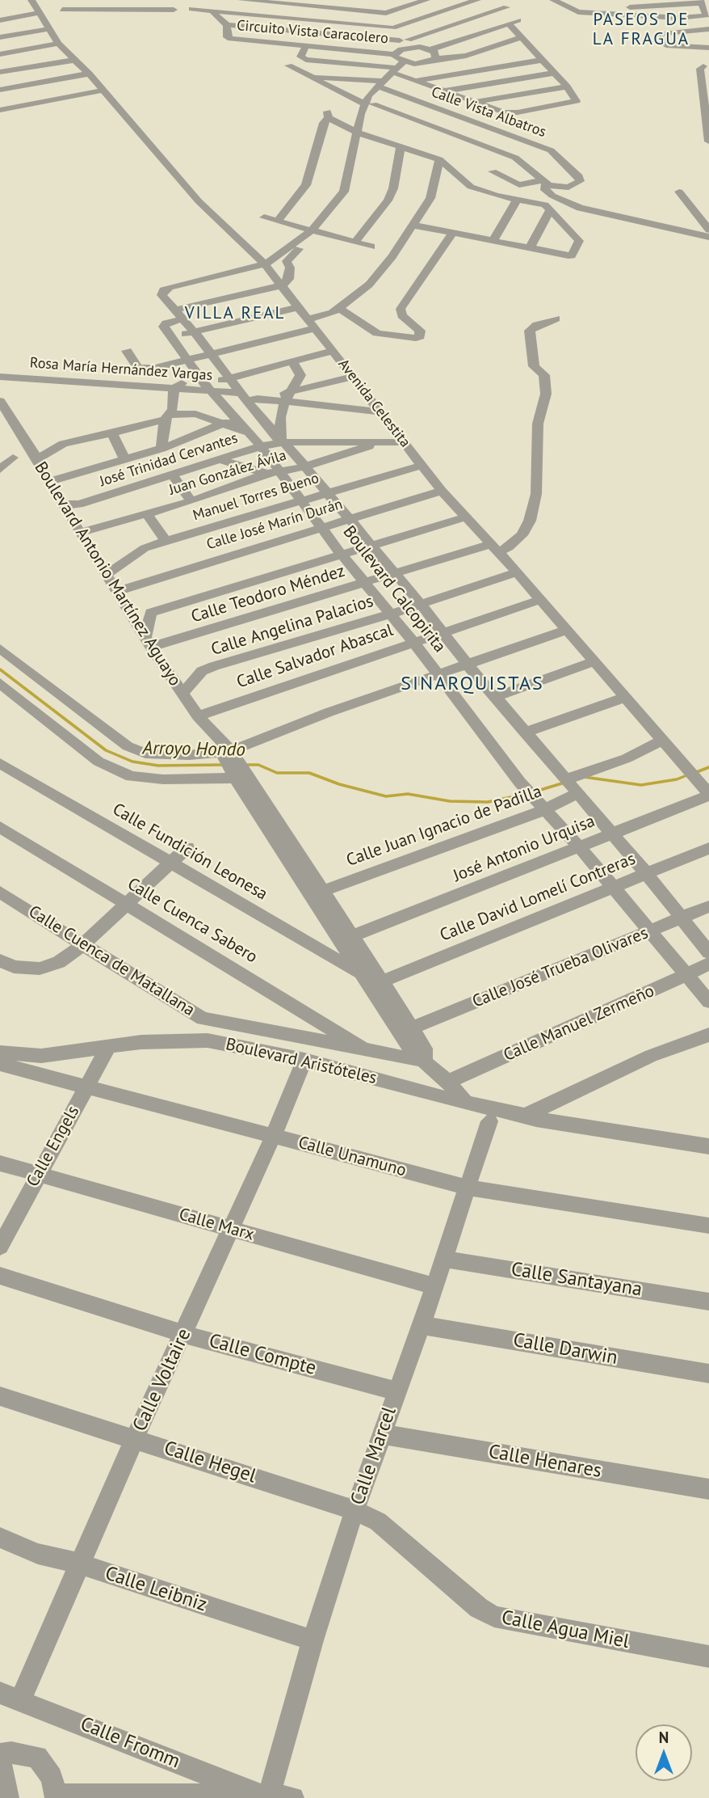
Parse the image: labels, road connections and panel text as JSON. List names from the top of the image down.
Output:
{
  "streets": {
    "street": [
      "Circuito Vista Caracolero",
      "Calle Vista Albatros",
      "Rosa María Hernández Vargas",
      "Avenida Celestita",
      "José Trinidad Cervantes",
      "Juan González Ávila",
      "Manuel Torres Bueno",
      "Calle José Marín Durán",
      "Boulevard Antonio Martínez Aguayo",
      "Boulevard Calcopirita",
      "Calle Teodoro Méndez",
      "Calle Angelina Palacios",
      "Calle Salvador Abascal",
      "Calle Juan Ignacio de Padilla",
      "José Antonio Urquisa",
      "Calle Fundición Leonesa",
      "Calle David Lomelí Contreras",
      "Calle Cuenca Sabero",
      "Calle Cuenca de Matallana",
      "Calle José Trueba Olivares",
      "Calle Manuel Zermeño",
      "Boulevard Aristóteles",
      "Calle Engels",
      "Calle Unamuno",
      "Calle Marx",
      "Calle Santayana",
      "Calle Darwin",
      "Calle Compte",
      "Calle Voltaire",
      "Calle Marcel",
      "Calle Henares",
      "Calle Hegel",
      "Calle Leibniz",
      "Calle Agua Miel",
      "Calle Fromm"
    ]
  },
  "crossings": [
    ["Rosa María Hernández Vargas", "Avenida Celestita"],
    ["Rosa María Hernández Vargas", "Boulevard Calcopirita"],
    ["Avenida Celestita", "Manuel Torres Bueno"],
    ["Avenida Celestita", "Calle José Marín Durán"],
    ["Avenida Celestita", "Boulevard Calcopirita"],
    ["Avenida Celestita", "Calle Teodoro Méndez"],
    ["Avenida Celestita", "Calle Angelina Palacios"],
    ["Avenida Celestita", "Calle Salvador Abascal"],
    ["Avenida Celestita", "Calle Juan Ignacio de Padilla"],
    ["Avenida Celestita", "José Antonio Urquisa"],
    ["José Trinidad Cervantes", "Boulevard Antonio Martínez Aguayo"],
    ["José Trinidad Cervantes", "Boulevard Calcopirita"],
    ["Juan González Ávila", "Boulevard Antonio Martínez Aguayo"],
    ["Juan González Ávila", "Boulevard Calcopirita"],
    ["Manuel Torres Bueno", "Boulevard Antonio Martínez Aguayo"],
    ["Manuel Torres Bueno", "Boulevard Calcopirita"],
    ["Calle José Marín Durán", "Boulevard Antonio Martínez Aguayo"],
    ["Calle José Marín Durán", "Boulevard Calcopirita"],
    ["Boulevard Antonio Martínez Aguayo", "Calle Teodoro Méndez"],
    ["Boulevard Antonio Martínez Aguayo", "Calle Angelina Palacios"],
    ["Boulevard Antonio Martínez Aguayo", "Calle Salvador Abascal"],
    ["Boulevard Antonio Martínez Aguayo", "Calle Juan Ignacio de Padilla"],
    ["Boulevard Antonio Martínez Aguayo", "José Antonio Urquisa"],
    ["Boulevard Antonio Martínez Aguayo", "Calle Fundición Leonesa"],
    ["Boulevard Antonio Martínez Aguayo", "Calle David Lomelí Contreras"],
    ["Boulevard Antonio Martínez Aguayo", "Calle Cuenca de Matallana"],
    ["Boulevard Antonio Martínez Aguayo", "Calle José Trueba Olivares"],
    ["Boulevard Antonio Martínez Aguayo", "Calle Manuel Zermeño"],
    ["Boulevard Antonio Martínez Aguayo", "Boulevard Aristóteles"],
    ["Boulevard Calcopirita", "Calle Teodoro Méndez"],
    ["Boulevard Calcopirita", "Calle Angelina Palacios"],
    ["Boulevard Calcopirita", "Calle Salvador Abascal"],
    ["Boulevard Calcopirita", "Calle Juan Ignacio de Padilla"],
    ["Boulevard Calcopirita", "José Antonio Urquisa"],
    ["Boulevard Calcopirita", "Calle David Lomelí Contreras"],
    ["Boulevard Calcopirita", "Calle José Trueba Olivares"],
    ["Boulevard Calcopirita", "Calle Manuel Zermeño"],
    ["Calle Cuenca Sabero", "Calle Cuenca de Matallana"],
    ["Boulevard Aristóteles", "Calle Engels"],
    ["Boulevard Aristóteles", "Calle Voltaire"],
    ["Boulevard Aristóteles", "Calle Marcel"],
    ["Calle Engels", "Calle Unamuno"],
    ["Calle Engels", "Calle Marx"],
    ["Calle Unamuno", "Calle Voltaire"],
    ["Calle Unamuno", "Calle Marcel"],
    ["Calle Marx", "Calle Voltaire"],
    ["Calle Marx", "Calle Marcel"],
    ["Calle Santayana", "Calle Marcel"],
    ["Calle Darwin", "Calle Marcel"],
    ["Calle Compte", "Calle Voltaire"],
    ["Calle Compte", "Calle Marcel"],
    ["Calle Voltaire", "Calle Hegel"],
    ["Calle Voltaire", "Calle Leibniz"],
    ["Calle Voltaire", "Calle Fromm"],
    ["Calle Marcel", "Calle Henares"],
    ["Calle Marcel", "Calle Hegel"],
    ["Calle Marcel", "Calle Leibniz"],
    ["Calle Marcel", "Calle Agua Miel"],
    ["Calle Marcel", "Calle Fromm"],
    ["Calle Hegel", "Calle Agua Miel"]
  ],
  "districts": ["PASEOS DE LA FRAGUA", "VILLA REAL", "SINARQUISTAS"],
  "water": ["Arroyo Hondo"],
  "north": "top"
}
